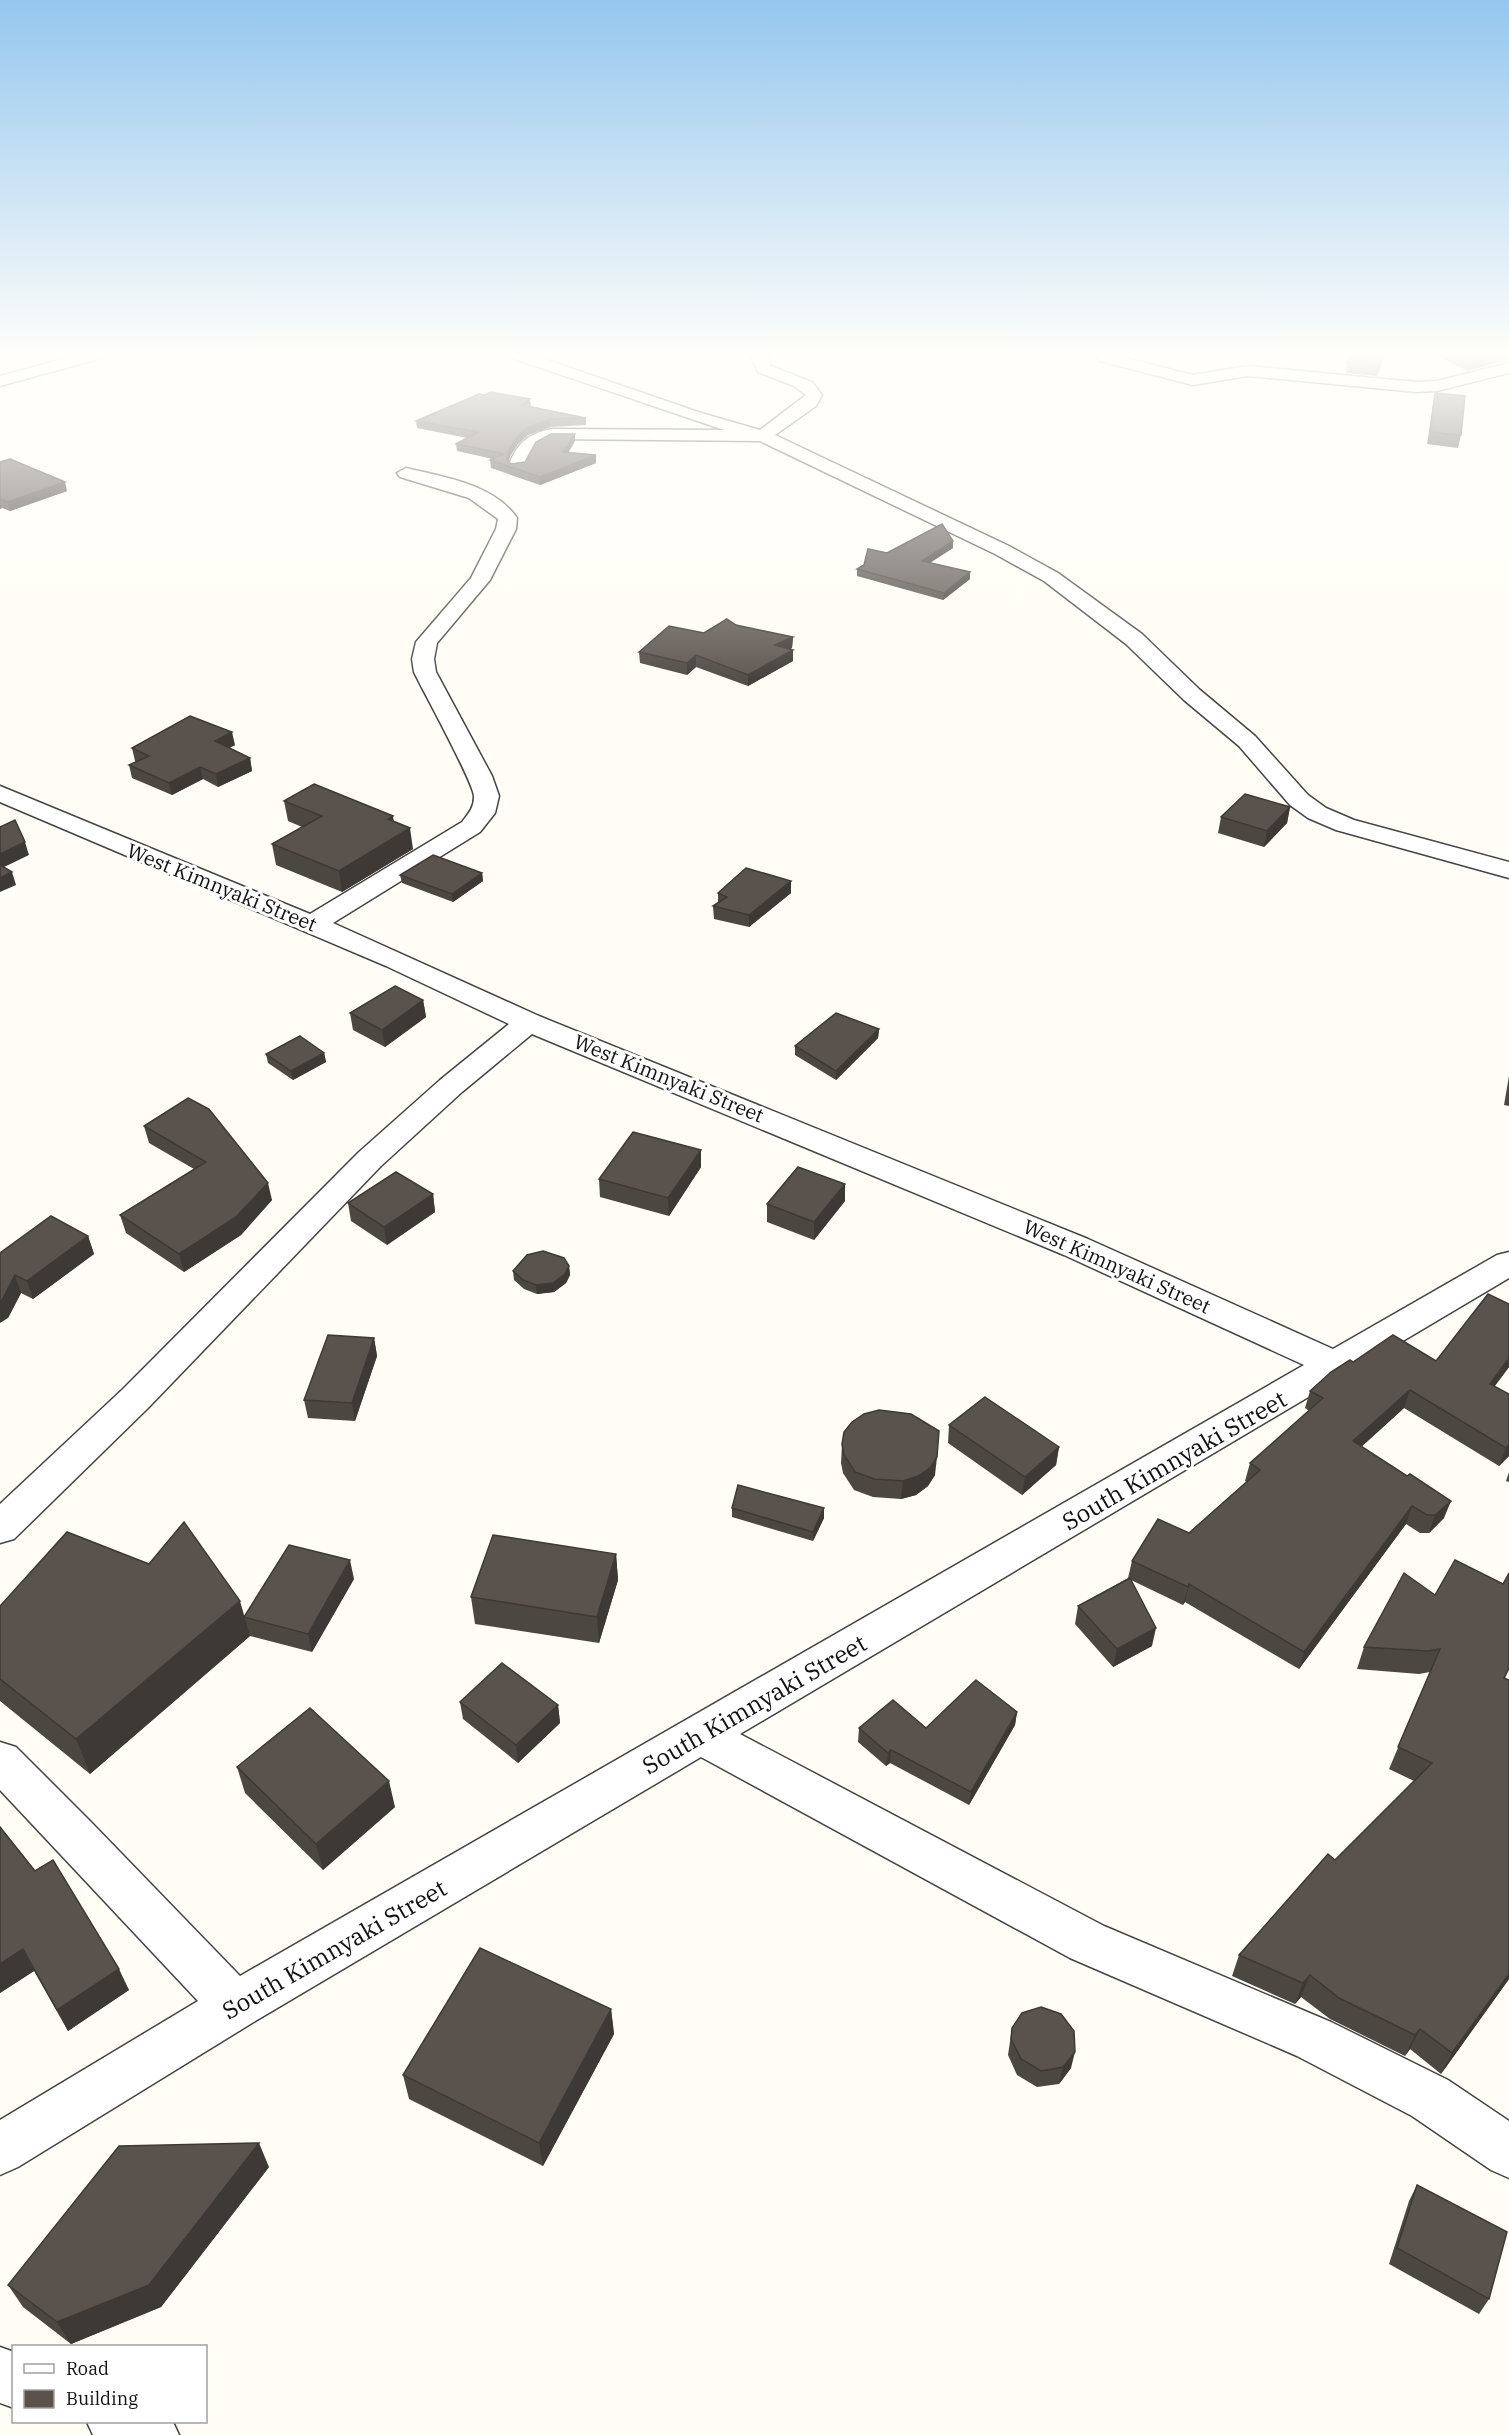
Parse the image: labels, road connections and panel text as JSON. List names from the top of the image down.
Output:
{
  "streets": {
    "street": ["West Kimnyaki Street", "South Kimnyaki Street"]
  },
  "crossings": [
    ["West Kimnyaki Street", "South Kimnyaki Street"]
  ],
  "legend": ["Road", "Building"]
}
